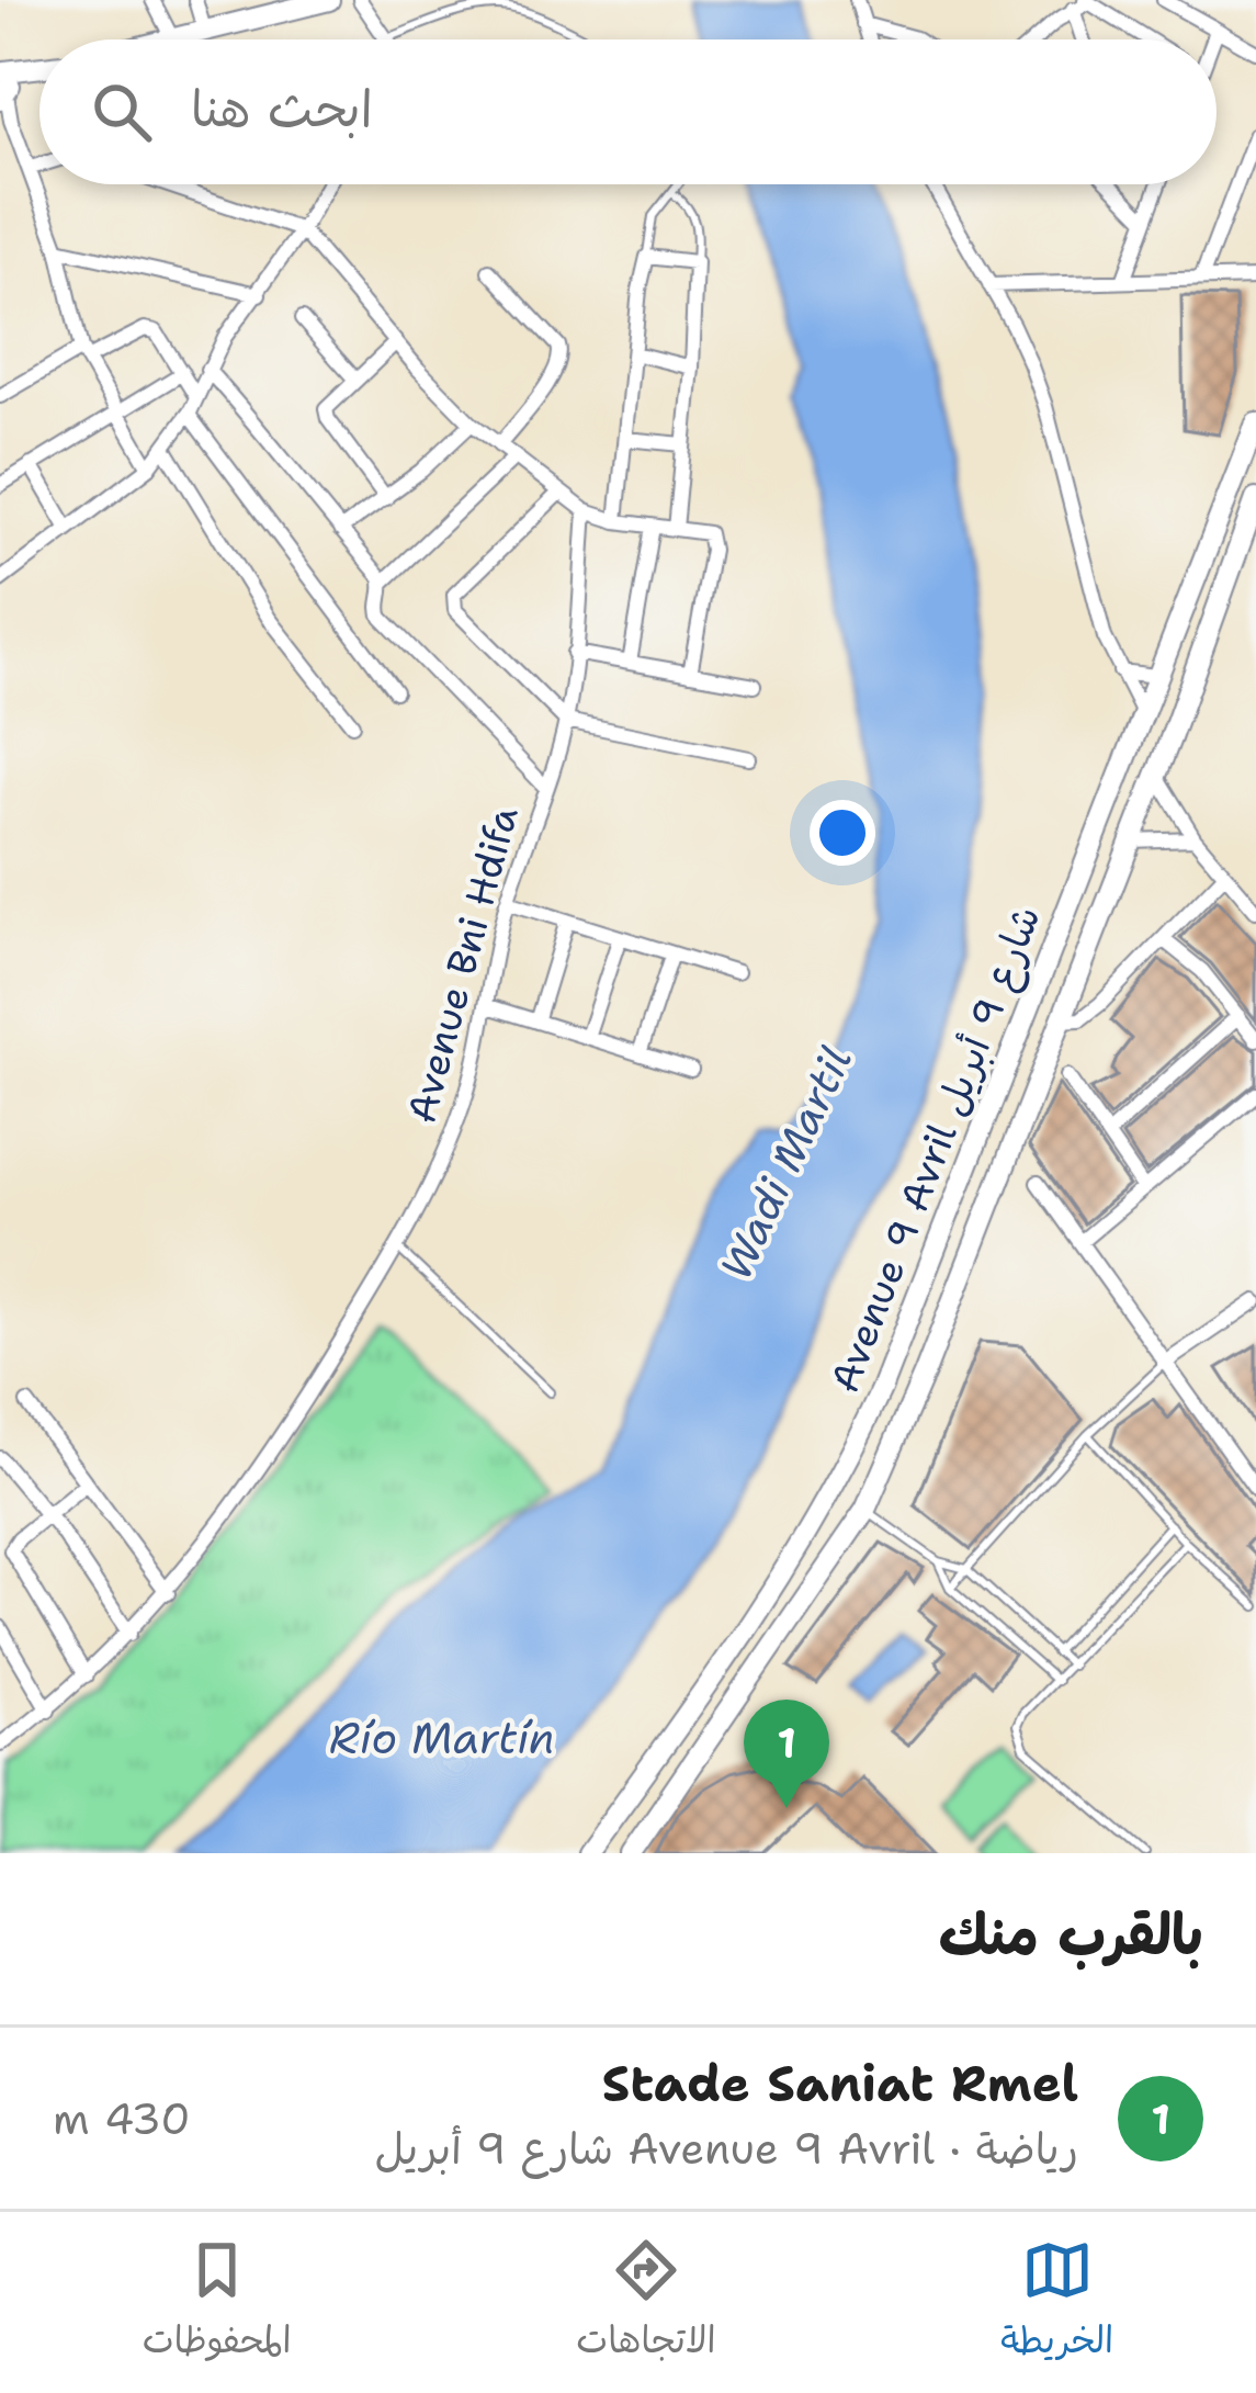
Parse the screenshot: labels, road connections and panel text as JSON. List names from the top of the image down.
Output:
{
  "streets": {
    "main road": ["Avenue 9 Avril شارع 9 أبريل"],
    "street": ["Avenue Bni Hdifa"]
  },
  "water": ["Wadi Martil", "Río Martín"],
  "page": {
    "search": "ابحث هنا",
    "pins": "1",
    "heading": "بالقرب منك",
    "list": [
      {
        "mark": "1",
        "name": "Stade Saniat Rmel",
        "note": "رياضة · Avenue 9 Avril شارع 9 أبريل",
        "value": "430 m"
      }
    ],
    "nav": ["الخريطة", "الاتجاهات", "المحفوظات"]
  }
}
